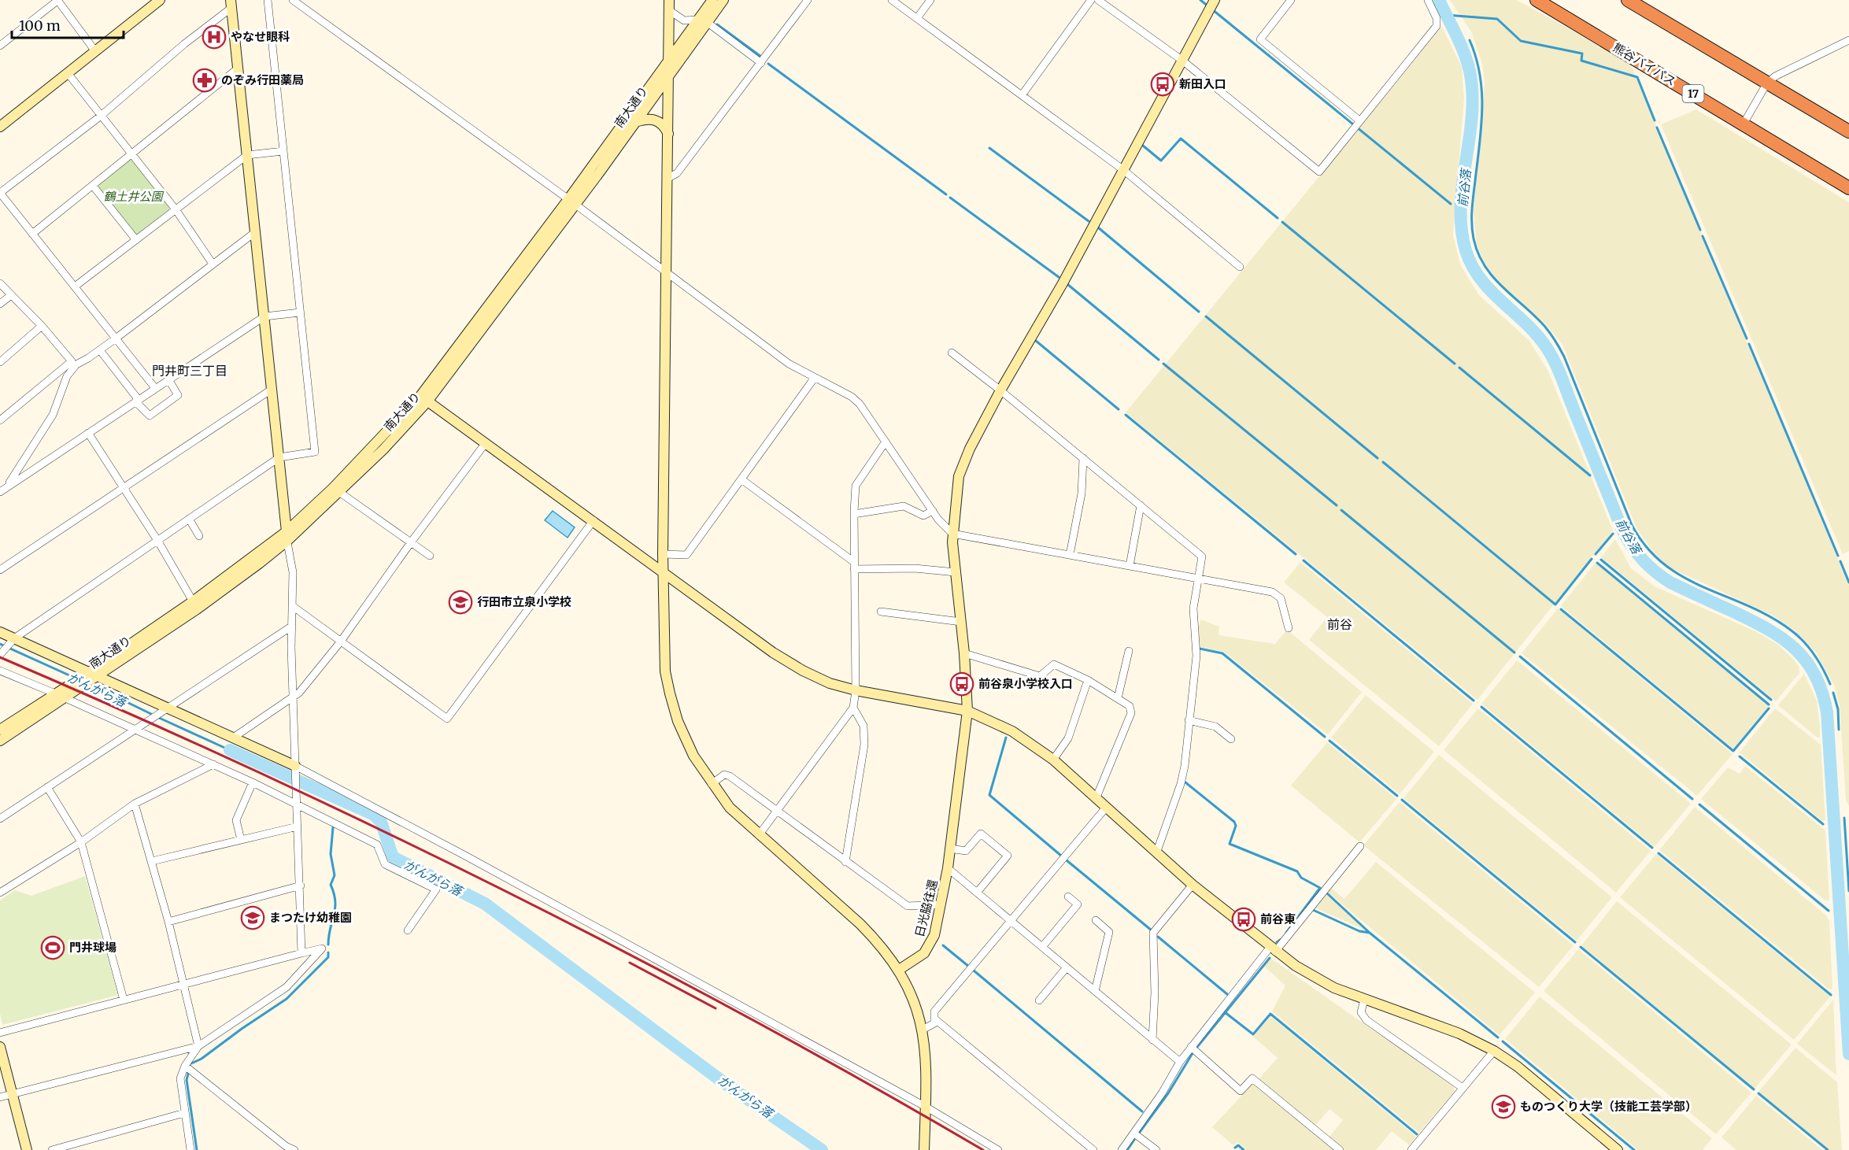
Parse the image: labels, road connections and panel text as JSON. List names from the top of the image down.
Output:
{
  "streets": {
    "highway": ["熊谷バイパス", "17"],
    "street": ["南大通り", "日光脇往還"]
  },
  "districts": ["門井町三丁目", "前谷"],
  "water": ["前谷落", "がんがら落"],
  "parks": ["鶴土井公園"],
  "places": {
    "hospital": ["やなせ眼科"],
    "pharmacy": ["のぞみ行田薬局"],
    "bus stop": ["新田入口", "前谷泉小学校入口", "前谷東"],
    "school or university": ["行田市立泉小学校", "まつたけ幼稚園", "ものつくり大学（技能工芸学部）"],
    "sports": ["門井球場"]
  },
  "scale_bar": "100 m"
}
